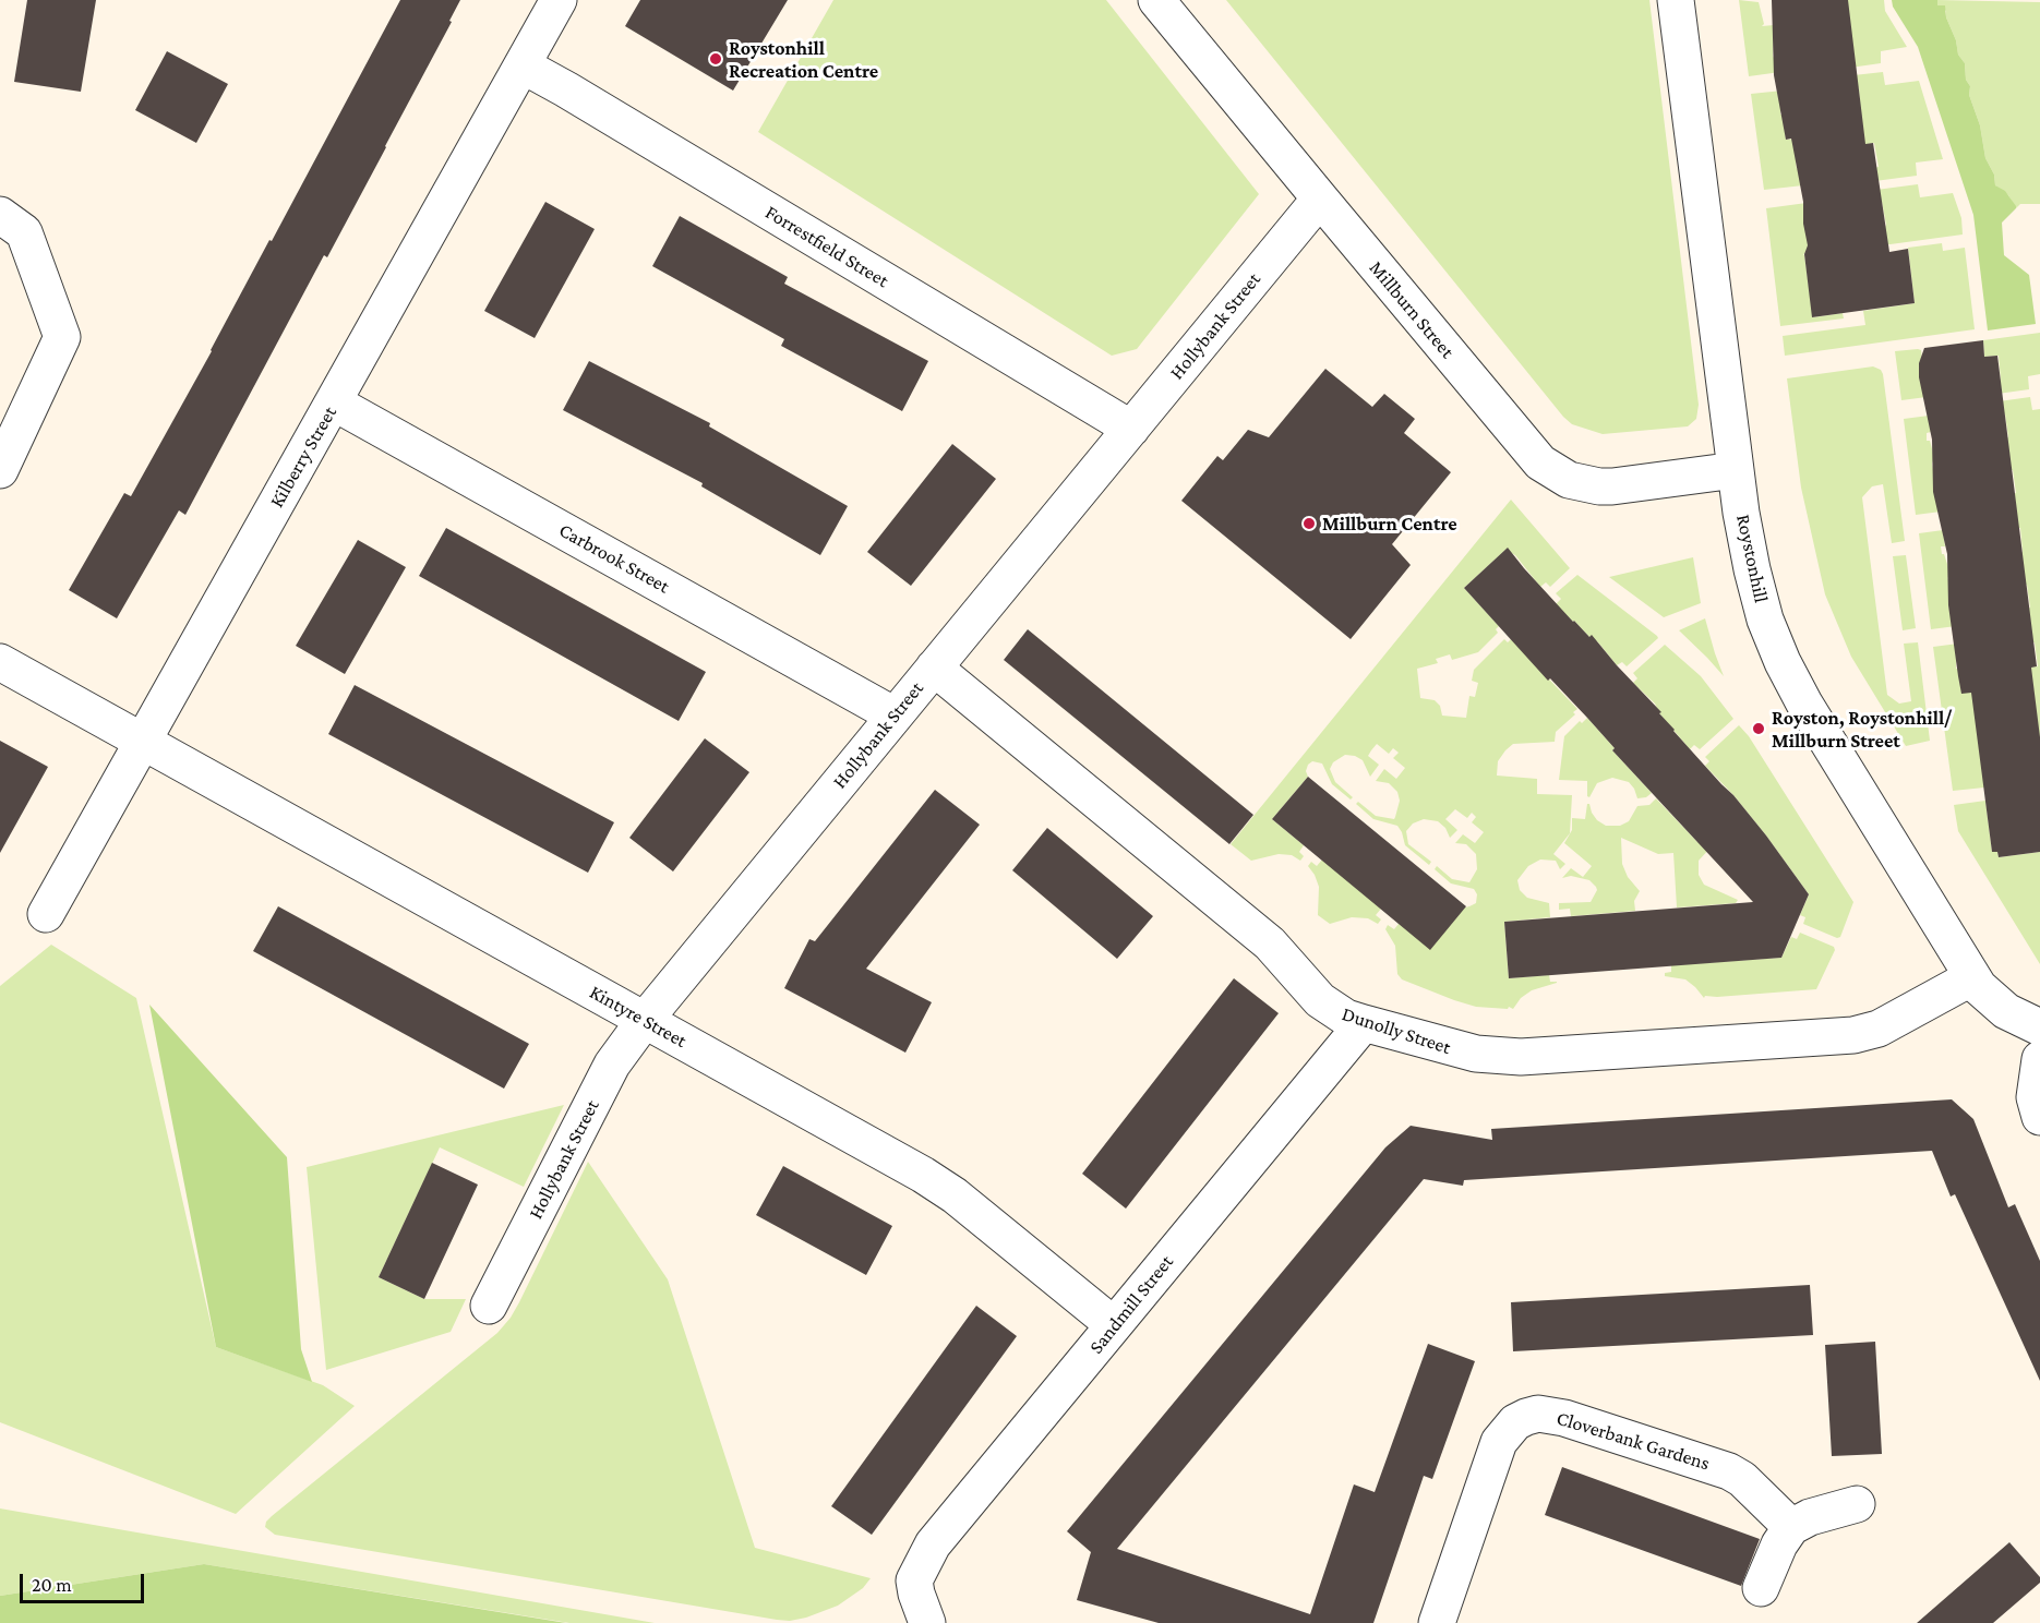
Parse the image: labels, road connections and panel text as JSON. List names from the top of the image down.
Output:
{
  "streets": {
    "street": [
      "Forrestfield Street",
      "Millburn Street",
      "Hollybank Street",
      "Kilberry Street",
      "Carbrook Street",
      "Roystonhill",
      "Kintyre Street",
      "Dunolly Street",
      "Sandmill Street",
      "Cloverbank Gardens"
    ]
  },
  "crossings": [
    ["Forrestfield Street", "Hollybank Street"],
    ["Forrestfield Street", "Kilberry Street"],
    ["Millburn Street", "Hollybank Street"],
    ["Millburn Street", "Roystonhill"],
    ["Hollybank Street", "Carbrook Street"],
    ["Hollybank Street", "Kintyre Street"],
    ["Hollybank Street", "Dunolly Street"],
    ["Kilberry Street", "Carbrook Street"],
    ["Kilberry Street", "Kintyre Street"],
    ["Roystonhill", "Dunolly Street"],
    ["Kintyre Street", "Sandmill Street"],
    ["Dunolly Street", "Sandmill Street"]
  ],
  "places": ["Roystonhill Recreation Centre", "Millburn Centre", "Royston, Roystonhill/ Millburn Street"],
  "scale_bar": "20 m"
}
